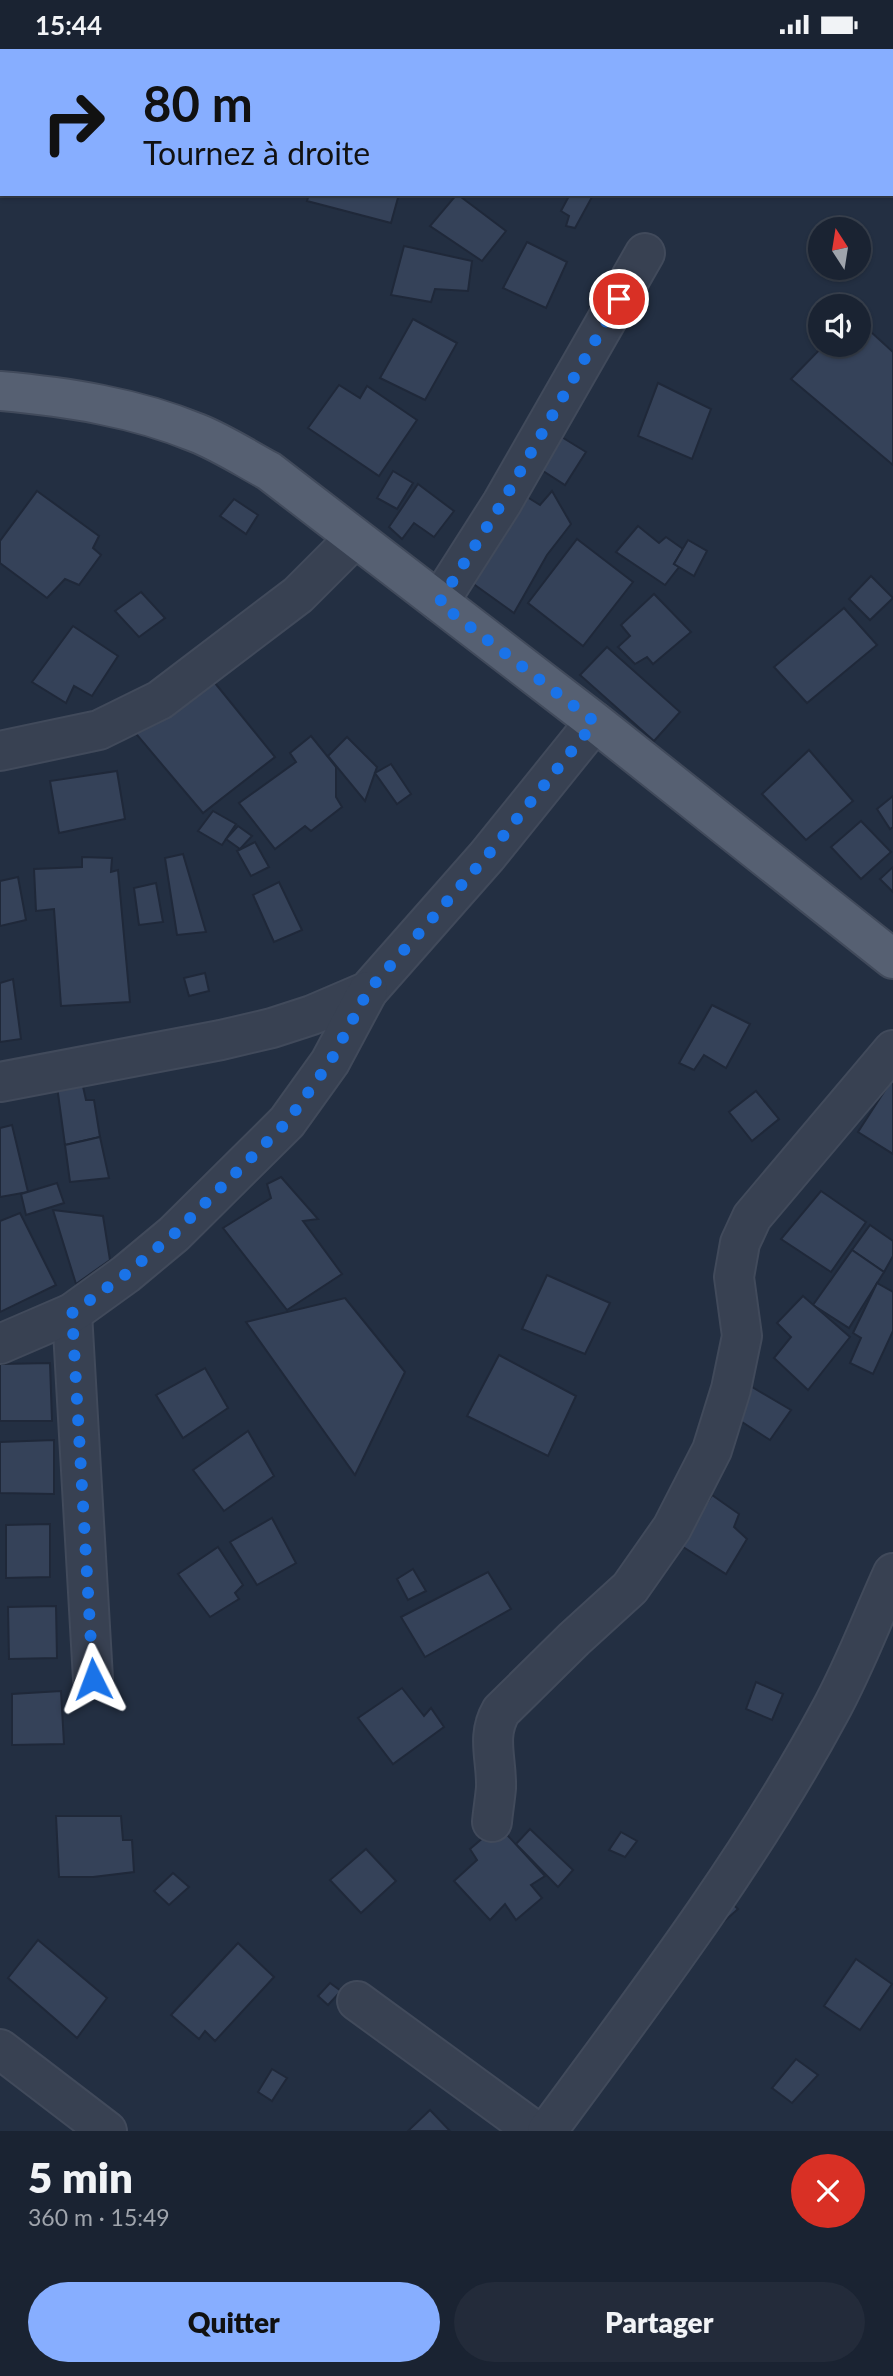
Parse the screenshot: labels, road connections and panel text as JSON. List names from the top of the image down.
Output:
{
  "north": "top",
  "page": {
    "status": "15:44",
    "turn": ["80 m", "Tournez à droite"],
    "heading": ["5 min", "360 m · 15:49"],
    "buttons": ["Quitter", "Partager"]
  }
}
